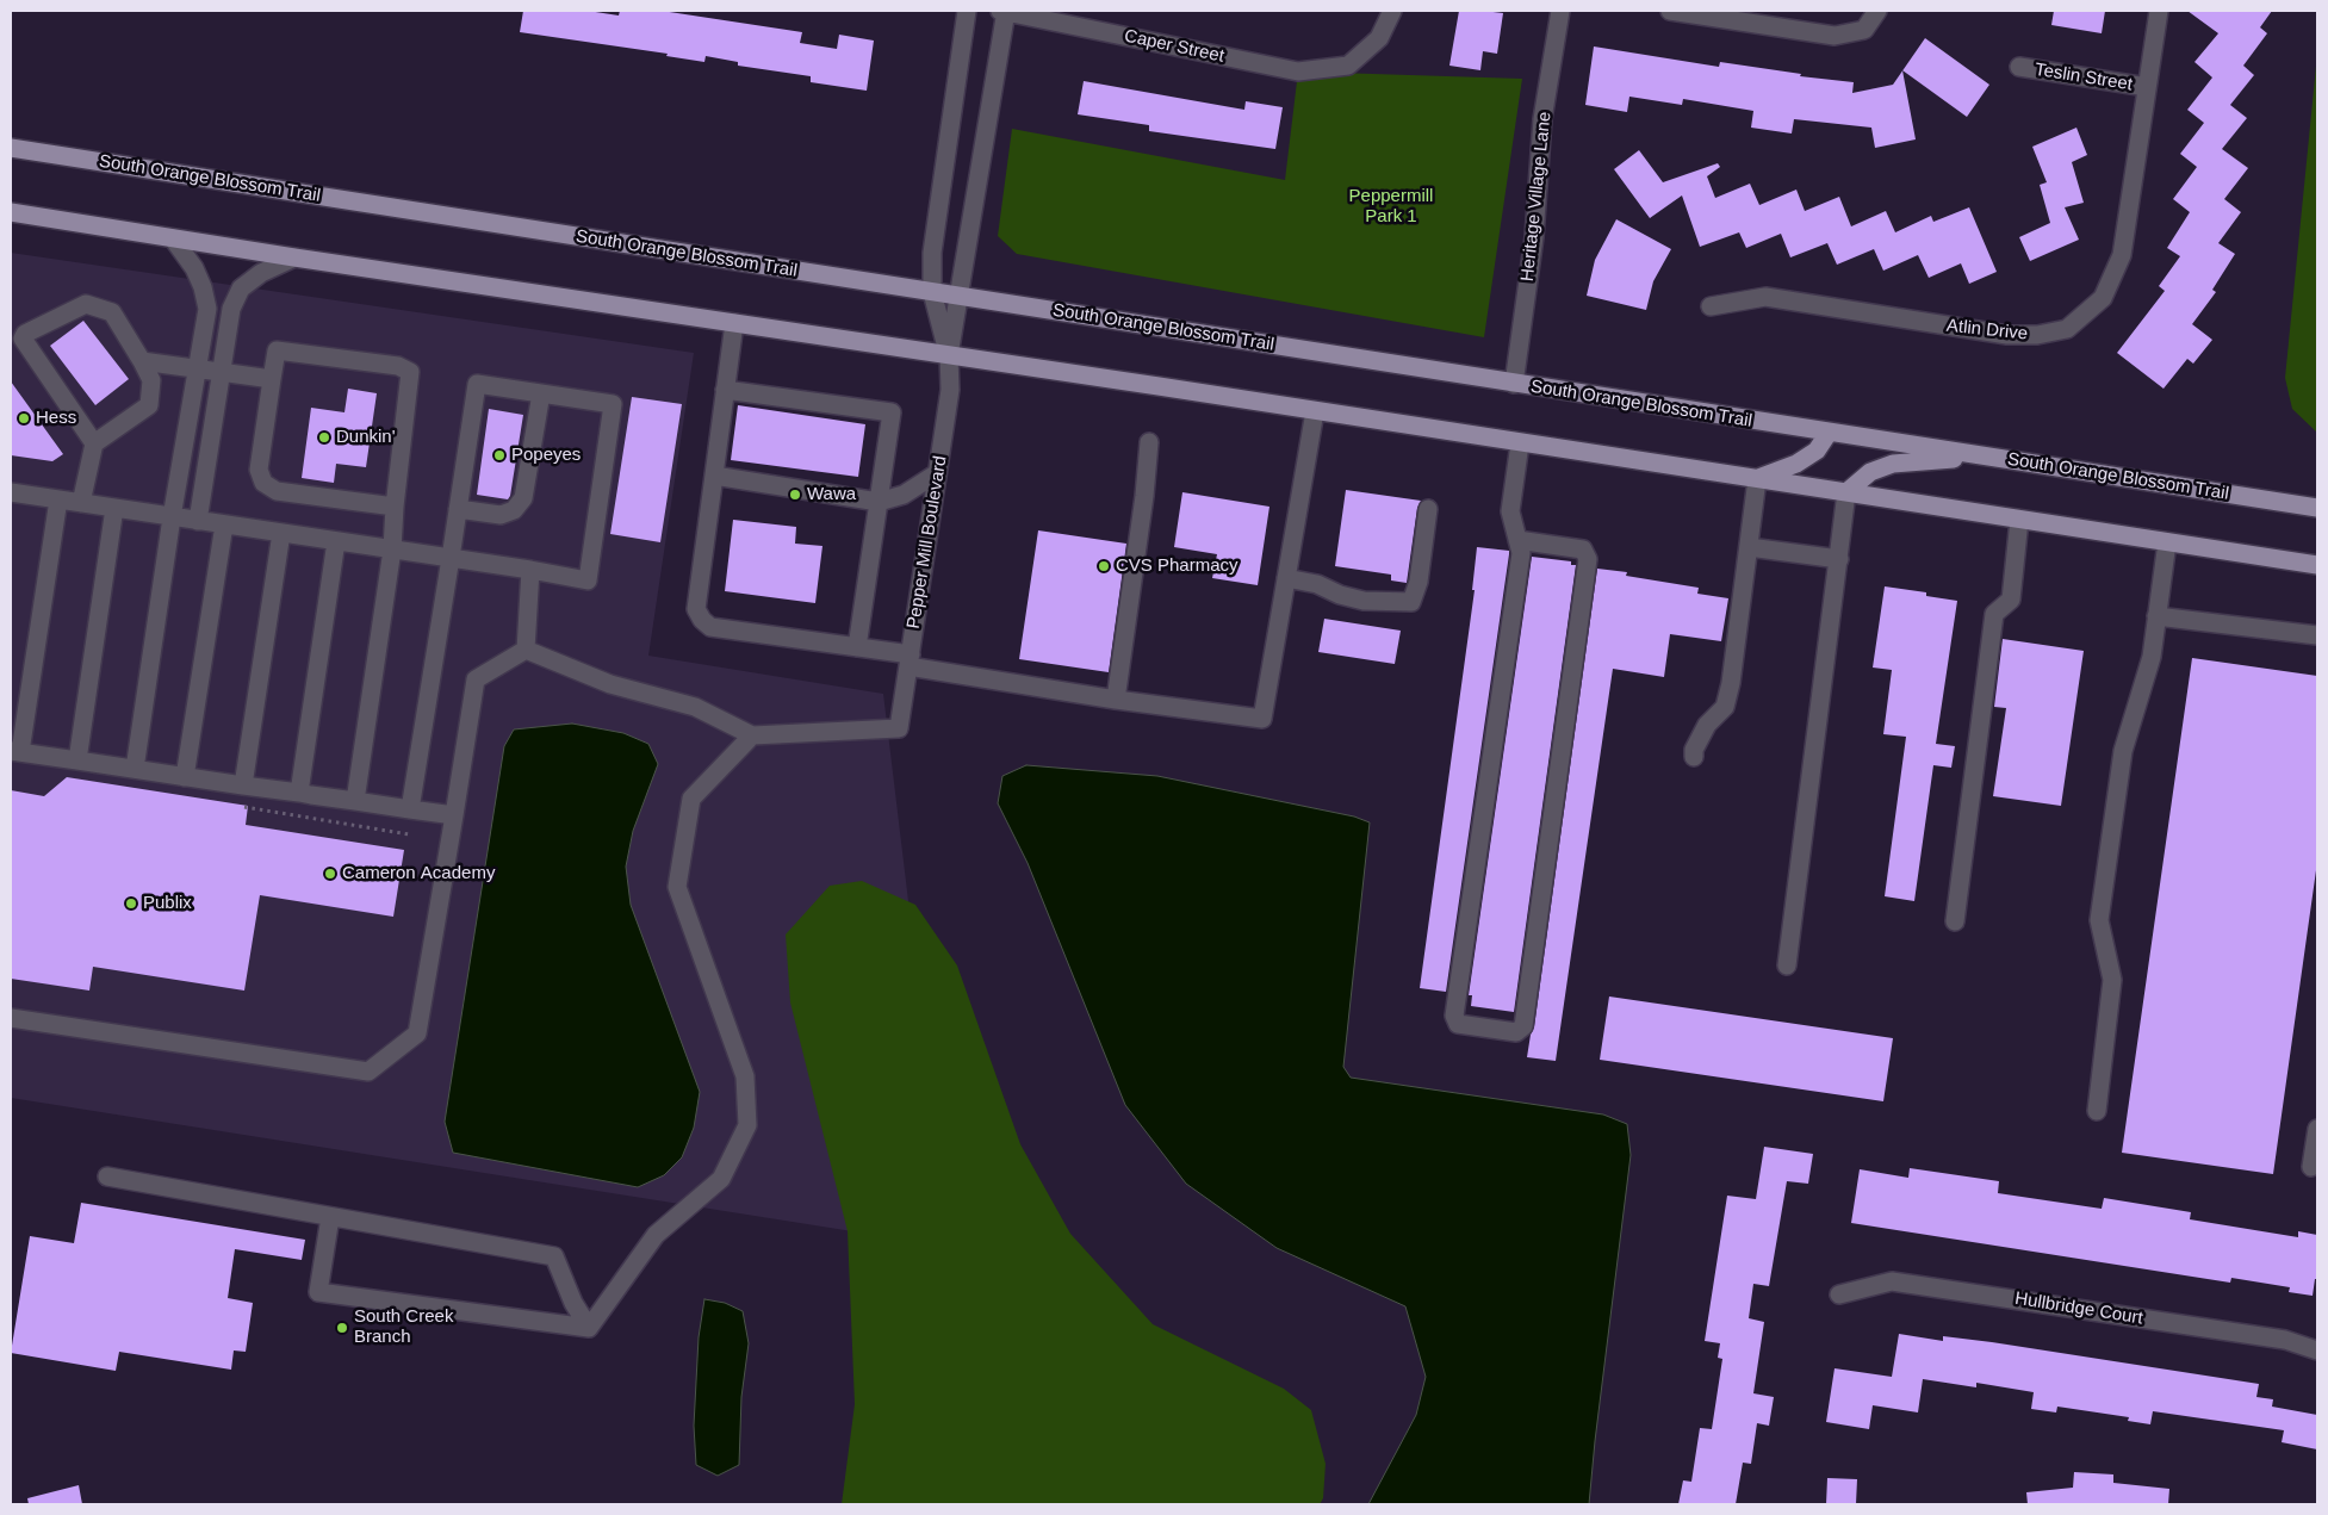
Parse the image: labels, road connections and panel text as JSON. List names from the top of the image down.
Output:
{
  "streets": {
    "main road": ["South Orange Blossom Trail"],
    "street": [
      "Caper Street",
      "Teslin Street",
      "Heritage Village Lane",
      "Atlin Drive",
      "Pepper Mill Boulevard",
      "Hullbridge Court"
    ]
  },
  "crossings": [
    ["Caper Street", "Pepper Mill Boulevard"],
    ["Teslin Street", "Atlin Drive"],
    ["South Orange Blossom Trail", "Heritage Village Lane"],
    ["South Orange Blossom Trail", "Pepper Mill Boulevard"]
  ],
  "parks": ["Peppermill Park 1"],
  "places": [
    "Hess",
    "Dunkin'",
    "Popeyes",
    "Wawa",
    "CVS Pharmacy",
    "Cameron Academy",
    "Publix",
    "South Creek Branch"
  ]
}
